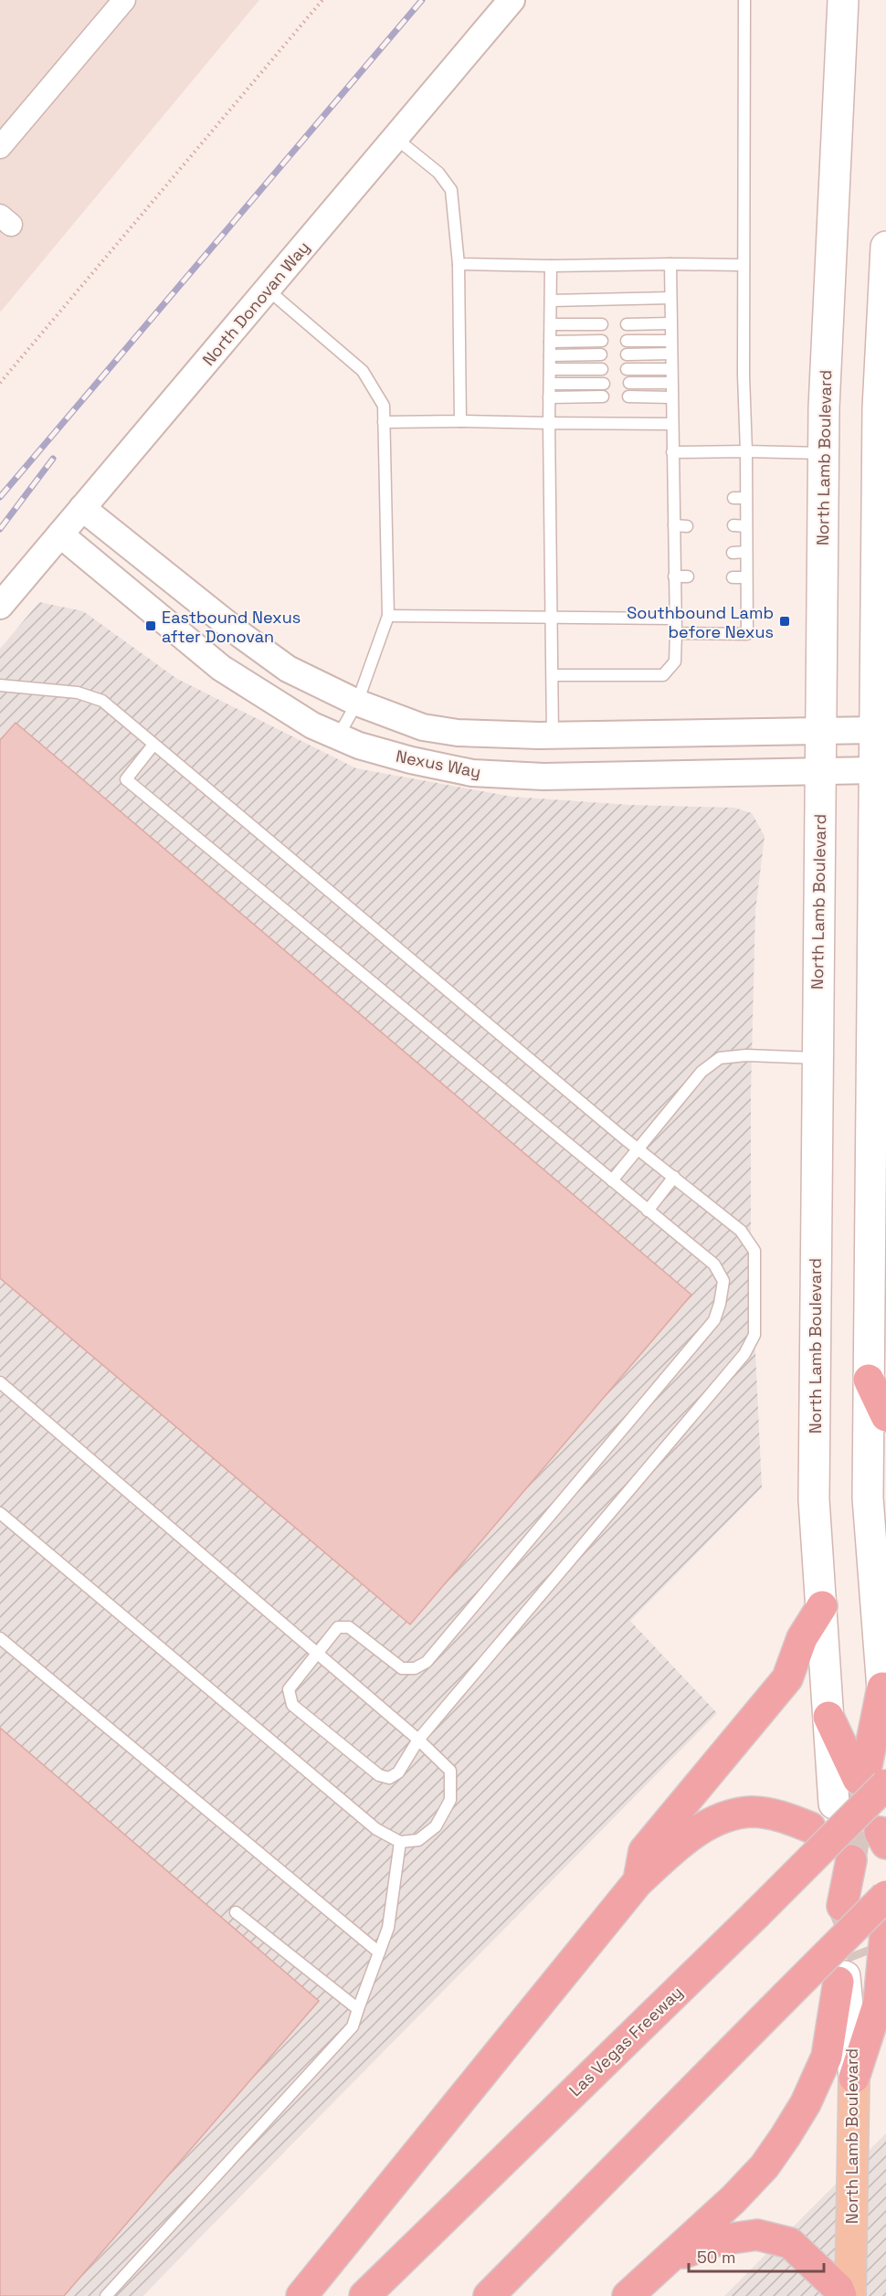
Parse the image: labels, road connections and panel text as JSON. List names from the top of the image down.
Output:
{
  "streets": {
    "highway": ["Las Vegas Freeway"],
    "main road": ["North Lamb Boulevard"],
    "street": ["North Donovan Way", "Nexus Way"]
  },
  "crossings": [
    ["North Donovan Way", "Nexus Way"],
    ["North Lamb Boulevard", "Nexus Way"]
  ],
  "places": {
    "transit": ["Southbound Lamb before Nexus", "Eastbound Nexus after Donovan"]
  },
  "scale_bar": "50 m"
}
